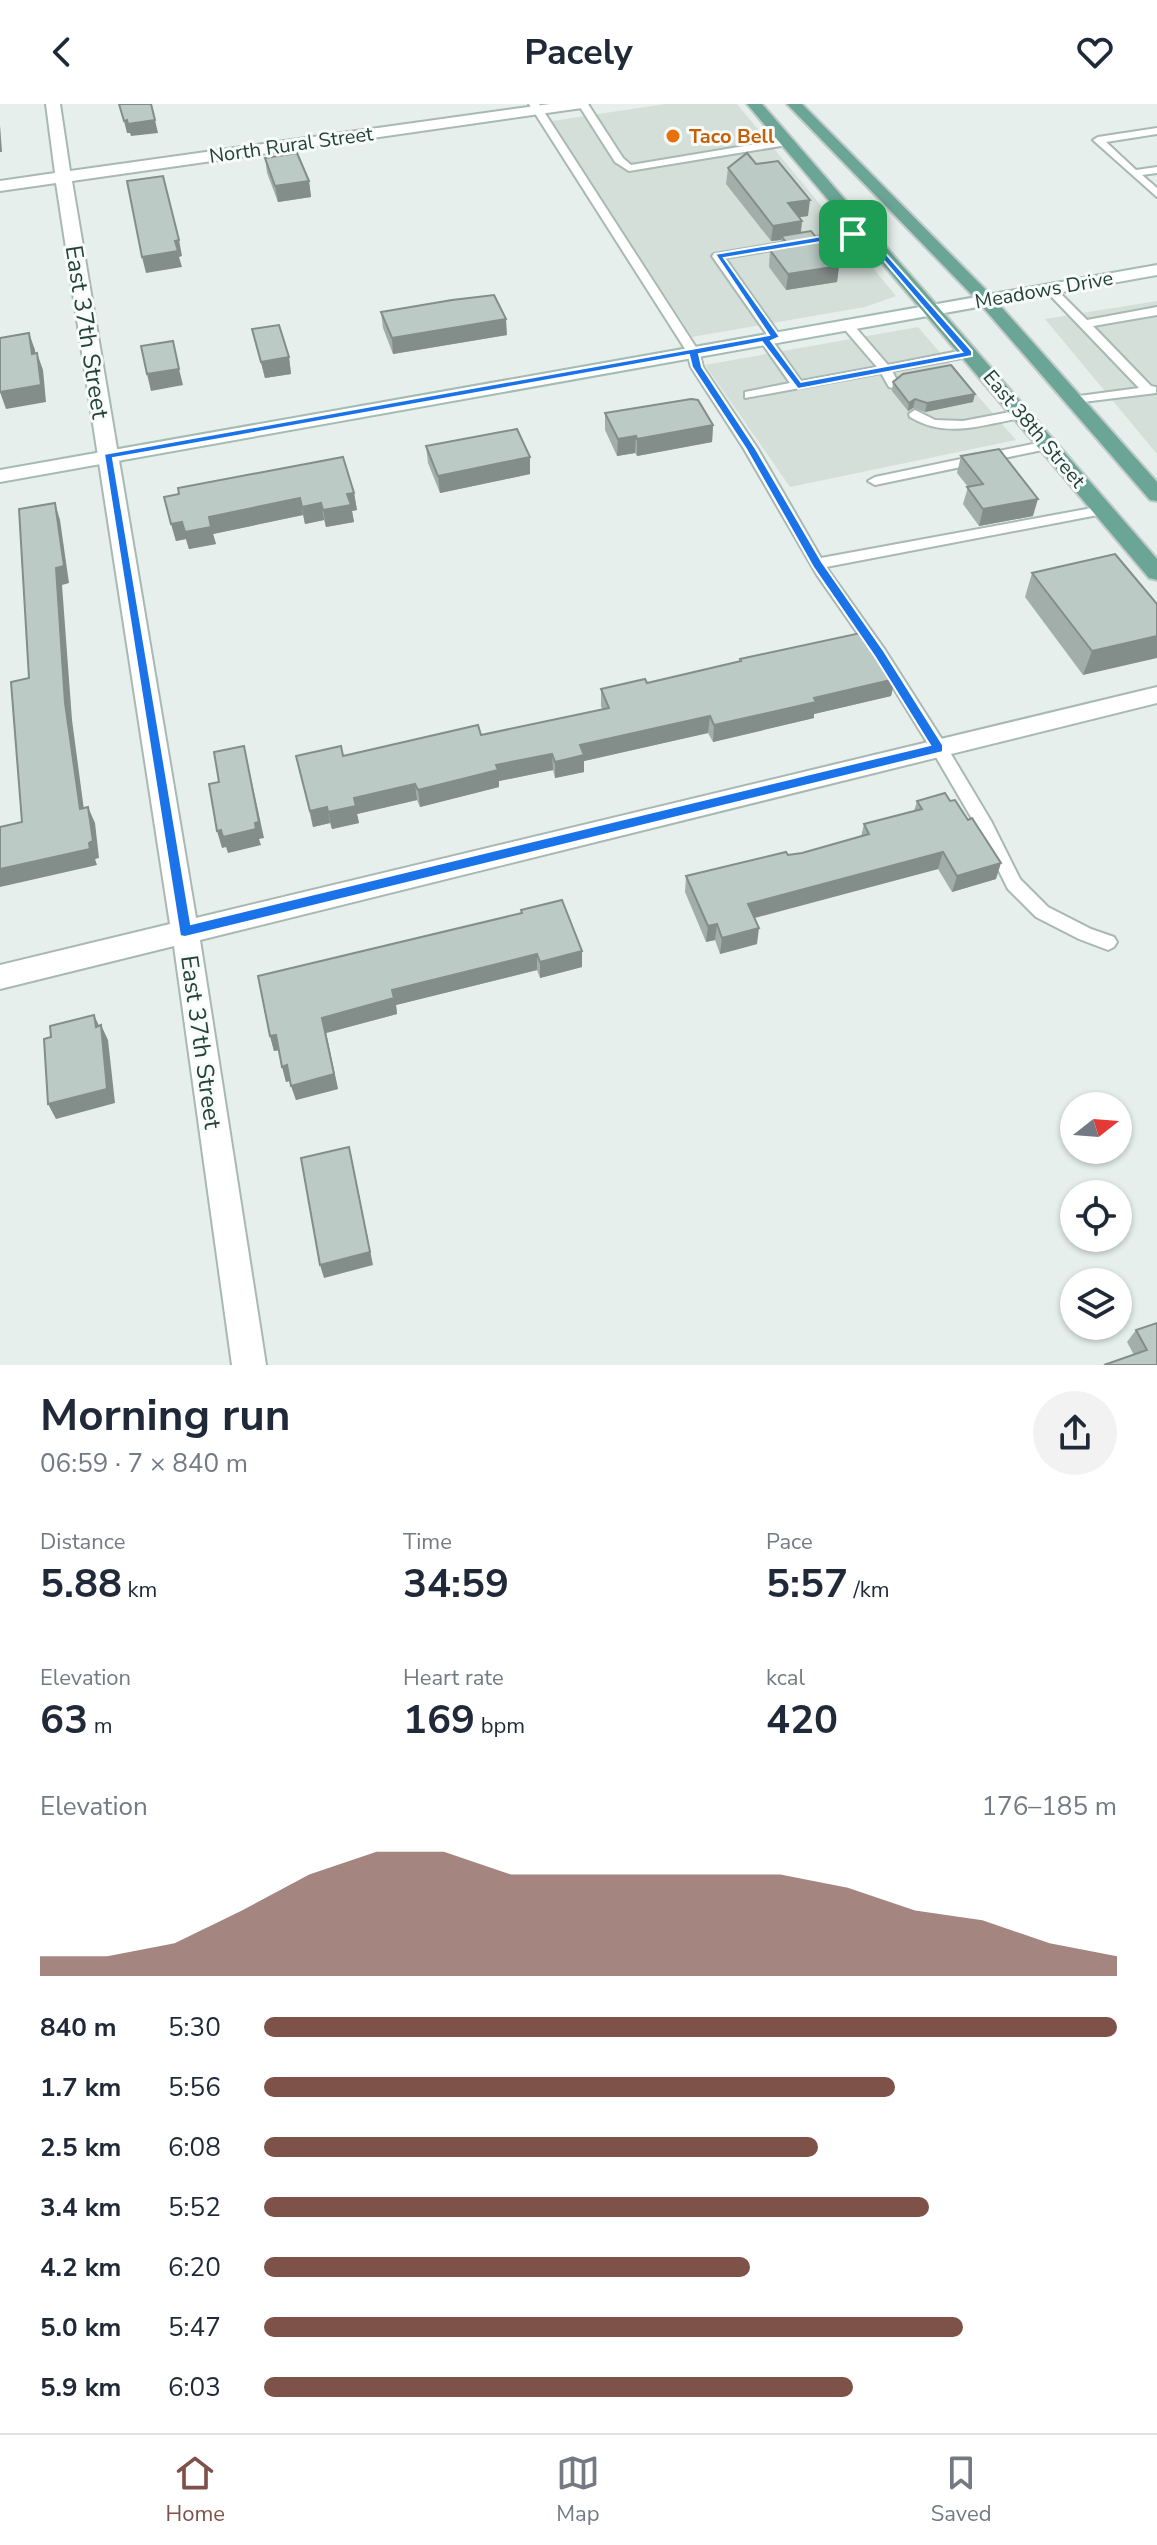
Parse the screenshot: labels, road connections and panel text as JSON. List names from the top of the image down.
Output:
{
  "streets": {
    "main road": ["East 38th Street"],
    "street": ["North Rural Street", "Meadows Drive", "East 37th Street"]
  },
  "crossings": [
    ["North Rural Street", "East 37th Street"],
    ["Meadows Drive", "East 37th Street"],
    ["Meadows Drive", "East 38th Street"]
  ],
  "places": ["Taco Bell"],
  "north": "right",
  "page": {
    "header": "Pacely",
    "heading": ["Morning run", "06:59 · 7 × 840 m"],
    "stats": [
      ["Distance", "5.88 km"],
      ["Time", "34:59"],
      ["Pace", "5:57 /km"],
      ["Elevation", "63 m"],
      ["Heart rate", "169 bpm"],
      ["kcal", "420"]
    ],
    "chart": ["Elevation", "176–185 m"],
    "list": [
      {
        "name": "840 m",
        "note": "5:30"
      },
      {
        "name": "1.7 km",
        "note": "5:56"
      },
      {
        "name": "2.5 km",
        "note": "6:08"
      },
      {
        "name": "3.4 km",
        "note": "5:52"
      },
      {
        "name": "4.2 km",
        "note": "6:20"
      },
      {
        "name": "5.0 km",
        "note": "5:47"
      },
      {
        "name": "5.9 km",
        "note": "6:03"
      }
    ],
    "tabs": ["Home", "Map", "Saved"]
  }
}
